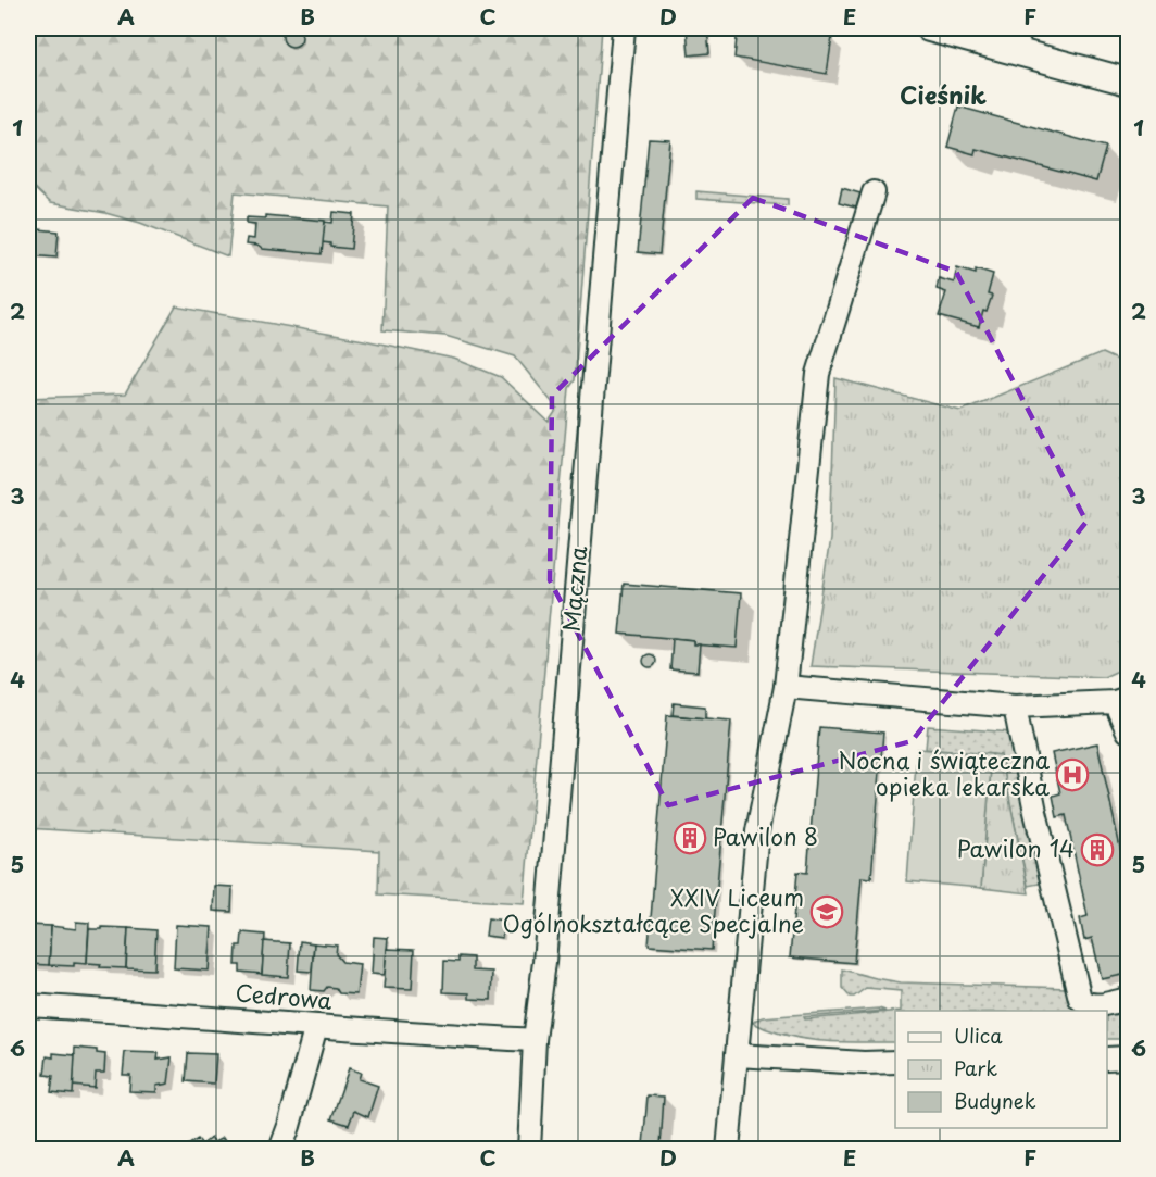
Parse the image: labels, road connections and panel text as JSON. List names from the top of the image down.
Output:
{
  "streets": {
    "street": ["Mączna", "Cedrowa"]
  },
  "crossings": [
    ["Mączna", "Cedrowa"]
  ],
  "districts": ["Cieśnik"],
  "places": {
    "hospital": ["Nocna i świąteczna opieka lekarska"],
    "building": ["Pawilon 8", "Pawilon 14"],
    "school or university": ["XXIV Liceum Ogólnokształcące Specjalne"]
  },
  "legend": ["Ulica", "Park", "Budynek"],
  "grid": {
    "columns": [
      "A",
      "B",
      "C",
      "D",
      "E",
      "F"
    ],
    "rows": [
      "1",
      "2",
      "3",
      "4",
      "5",
      "6"
    ]
  }
}
